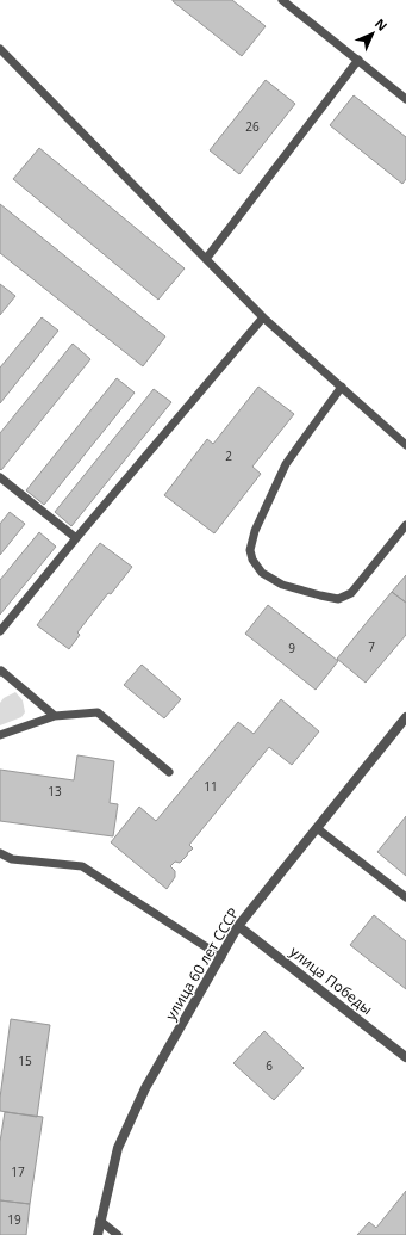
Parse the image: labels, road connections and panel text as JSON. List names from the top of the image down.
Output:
{
  "streets": {
    "street": ["улица 60 лет СССР", "улица Победы"]
  },
  "crossings": [
    ["улица 60 лет СССР", "улица Победы"]
  ],
  "house_numbers": [
    "26",
    "2",
    "7",
    "9",
    "11",
    "13",
    "15",
    "6",
    "17",
    "19"
  ],
  "north": "top right"
}
